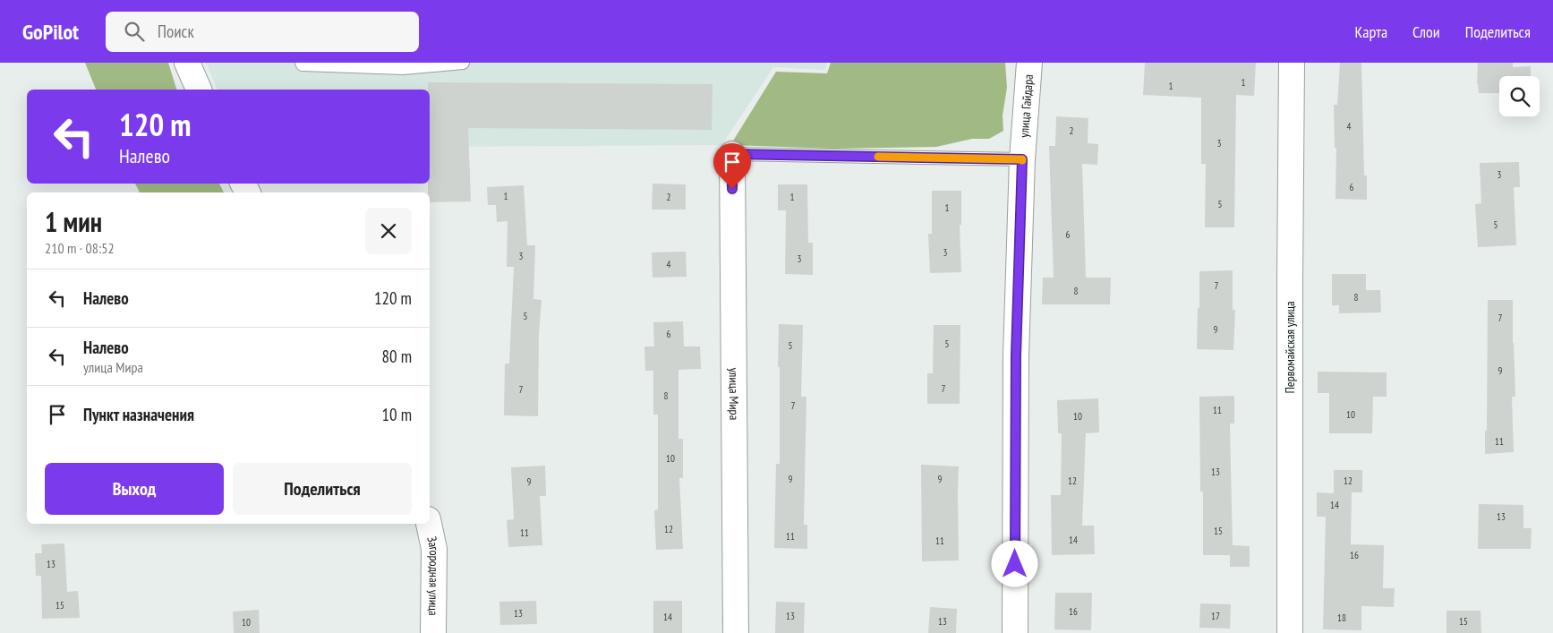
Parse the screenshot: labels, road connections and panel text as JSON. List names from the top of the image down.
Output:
{
  "streets": {
    "street": [
      "улица Гайдара",
      "Первомайская улица",
      "улица Мира",
      "Загородная улица"
    ]
  },
  "house_numbers": [
    "1",
    "1",
    "4",
    "2",
    "3",
    "3",
    "6",
    "1",
    "2",
    "1",
    "5",
    "1",
    "5",
    "6",
    "3",
    "3",
    "3",
    "4",
    "7",
    "8",
    "8",
    "5",
    "7",
    "9",
    "6",
    "5",
    "5",
    "9",
    "7",
    "7",
    "8",
    "7",
    "11",
    "10",
    "10",
    "11",
    "10",
    "13",
    "9",
    "9",
    "12",
    "12",
    "9",
    "14",
    "13",
    "12",
    "15",
    "11",
    "11",
    "14",
    "11",
    "16",
    "13",
    "15",
    "16",
    "13",
    "13",
    "17",
    "14",
    "18",
    "13",
    "15",
    "10"
  ],
  "page": {
    "header": "GoPilot",
    "search": "Поиск",
    "nav": ["Карта", "Слои", "Поделиться"],
    "turn": ["120 m", "Налево"],
    "heading": ["1 мин", "210 m · 08:52"],
    "list": [
      {
        "name": "Налево",
        "value": "120 m"
      },
      {
        "name": "Налево",
        "note": "улица Мира",
        "value": "80 m"
      },
      {
        "name": "Пункт назначения",
        "value": "10 m"
      }
    ],
    "buttons": ["Выход", "Поделиться"]
  }
}
